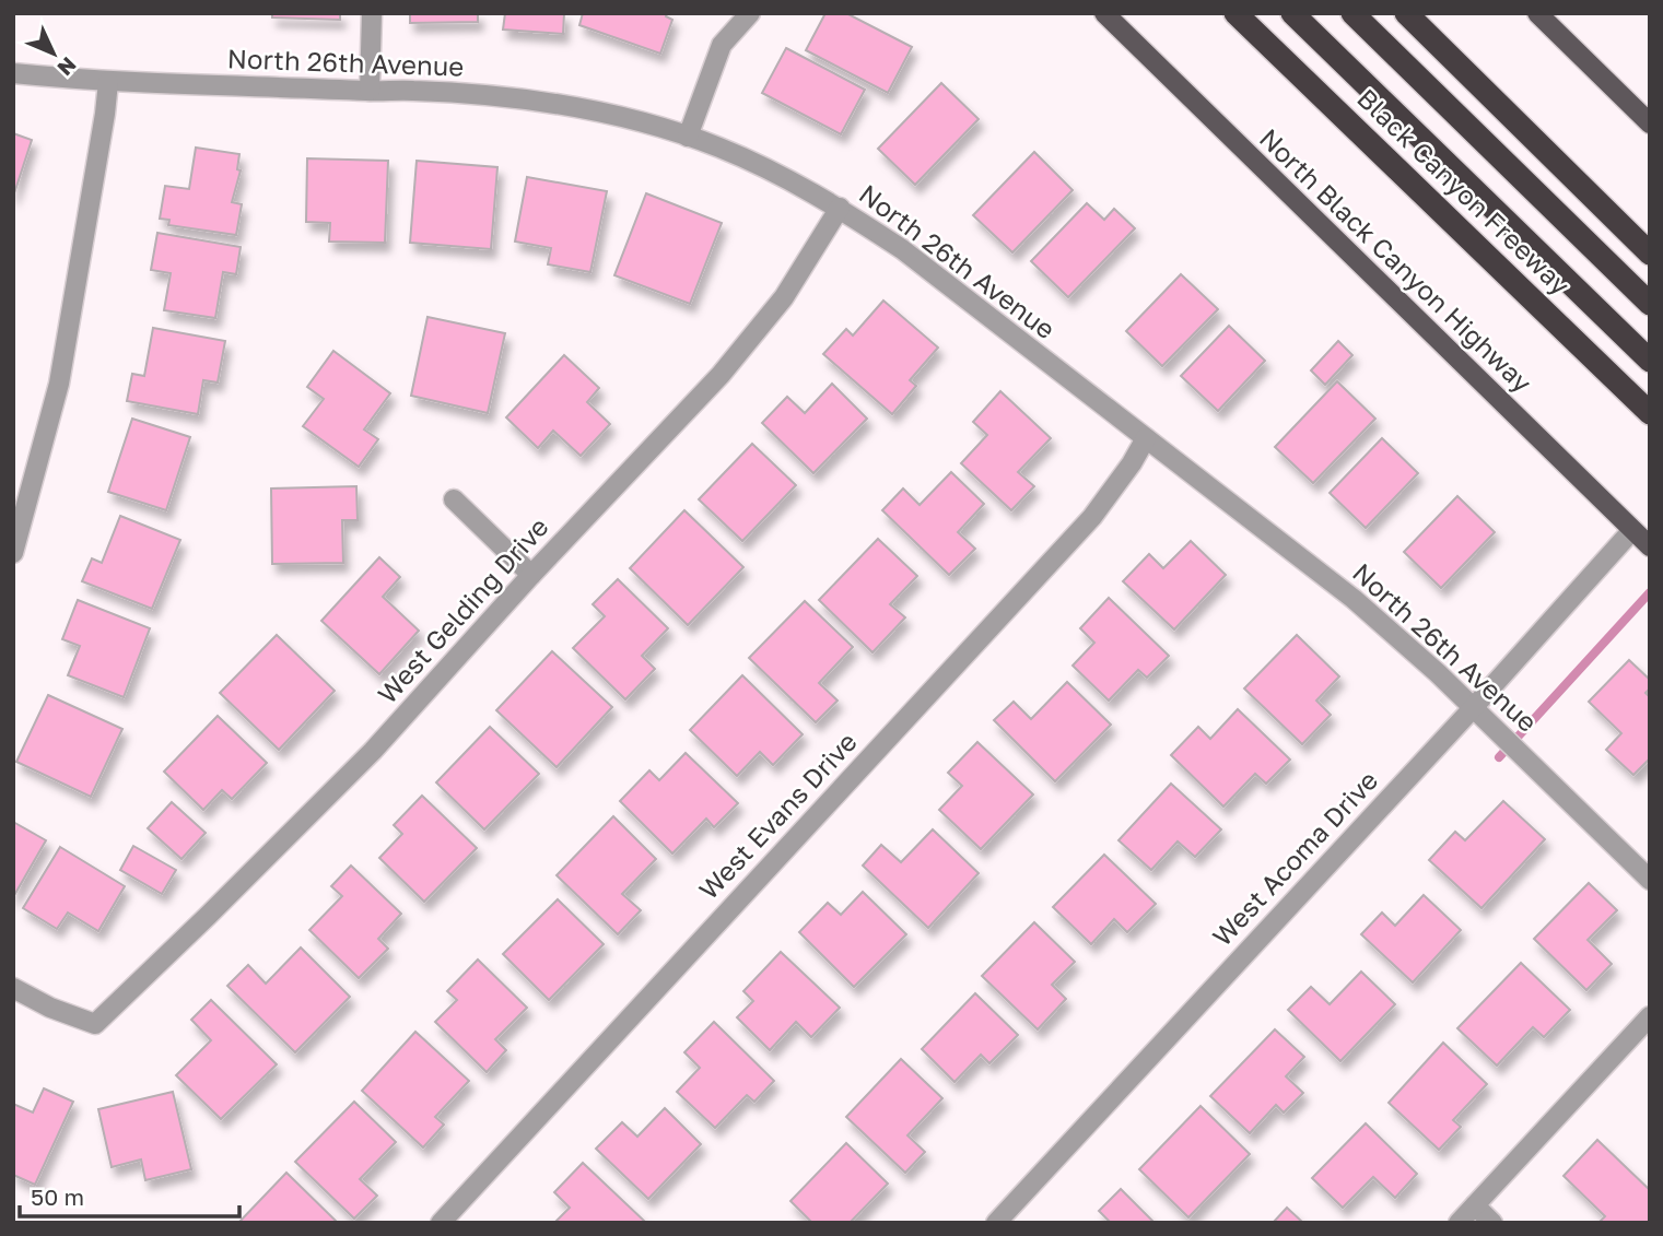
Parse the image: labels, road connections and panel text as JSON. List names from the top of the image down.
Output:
{
  "streets": {
    "highway": ["Black Canyon Freeway"],
    "main road": ["North Black Canyon Highway"],
    "street": [
      "North 26th Avenue",
      "West Gelding Drive",
      "West Evans Drive",
      "West Acoma Drive"
    ]
  },
  "crossings": [
    ["North 26th Avenue", "West Gelding Drive"],
    ["North 26th Avenue", "West Evans Drive"],
    ["North 26th Avenue", "West Acoma Drive"],
    ["North Black Canyon Highway", "West Acoma Drive"]
  ],
  "scale_bar": "50 m",
  "north": "bottom right"
}
